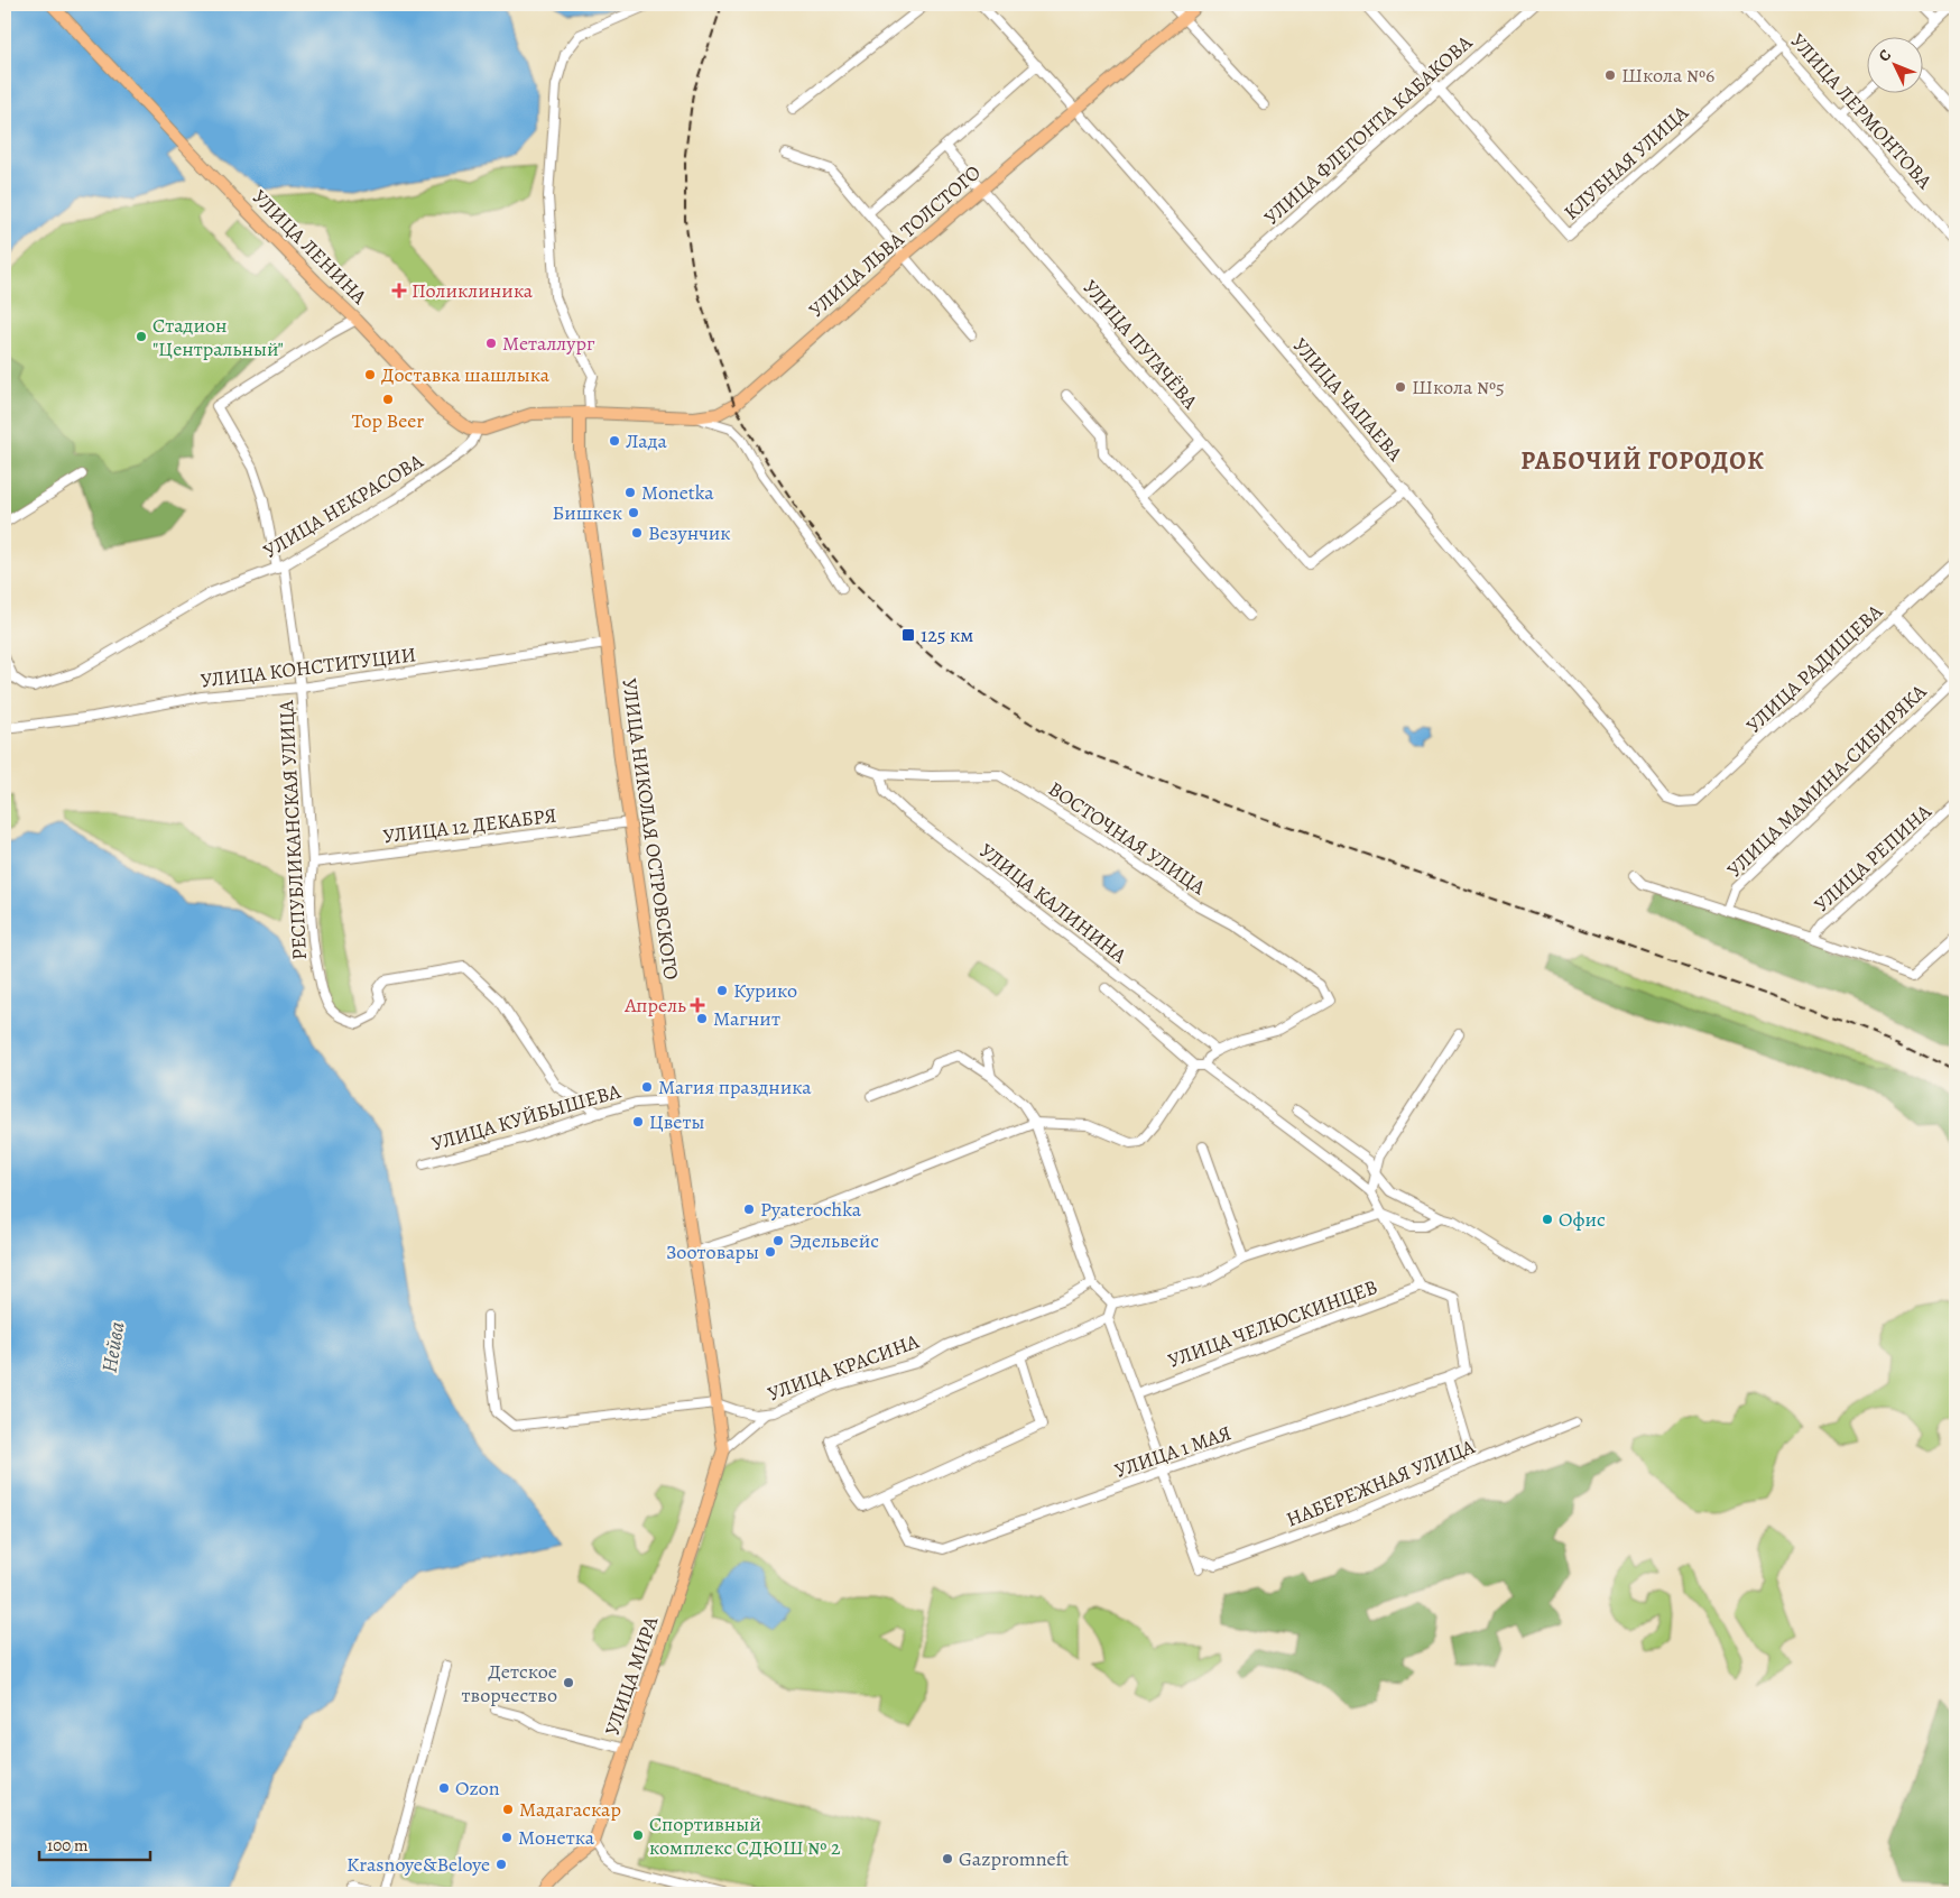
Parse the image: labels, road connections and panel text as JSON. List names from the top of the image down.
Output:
{
  "streets": {
    "main road": [
      "УЛИЦА ЛЬВА ТОЛСТОГО",
      "УЛИЦА ЛЕНИНА",
      "УЛИЦА НИКОЛАЯ ОСТРОВСКОГО",
      "УЛИЦА МИРА"
    ],
    "street": [
      "УЛИЦА ЛЕРМОНТОВА",
      "УЛИЦА ФЛЕГОНТА КАБАКОВА",
      "КЛУБНАЯ УЛИЦА",
      "УЛИЦА ПУГАЧЁВА",
      "УЛИЦА ЧАПАЕВА",
      "УЛИЦА НЕКРАСОВА",
      "УЛИЦА КОНСТИТУЦИИ",
      "УЛИЦА РАДИЩЕВА",
      "УЛИЦА МАМИНА-СИБИРЯКА",
      "УЛИЦА 12 ДЕКАБРЯ",
      "РЕСПУБЛИКАНСКАЯ УЛИЦА",
      "ВОСТОЧНАЯ УЛИЦА",
      "УЛИЦА РЕПИНА",
      "УЛИЦА КАЛИНИНА",
      "УЛИЦА КУЙБЫШЕВА",
      "УЛИЦА ЧЕЛЮСКИНЦЕВ",
      "УЛИЦА КРАСИНА",
      "УЛИЦА 1 МАЯ",
      "НАБЕРЕЖНАЯ УЛИЦА"
    ]
  },
  "crossings": [
    ["УЛИЦА ЛЕРМОНТОВА", "КЛУБНАЯ УЛИЦА"],
    ["УЛИЦА ФЛЕГОНТА КАБАКОВА", "КЛУБНАЯ УЛИЦА"],
    ["УЛИЦА ФЛЕГОНТА КАБАКОВА", "УЛИЦА ЧАПАЕВА"],
    ["УЛИЦА ЛЬВА ТОЛСТОГО", "УЛИЦА ПУГАЧЁВА"],
    ["УЛИЦА ЛЬВА ТОЛСТОГО", "УЛИЦА ЧАПАЕВА"],
    ["УЛИЦА ЛЬВА ТОЛСТОГО", "УЛИЦА НИКОЛАЯ ОСТРОВСКОГО"],
    ["УЛИЦА ЛЕНИНА", "УЛИЦА НЕКРАСОВА"],
    ["УЛИЦА ЛЕНИНА", "РЕСПУБЛИКАНСКАЯ УЛИЦА"],
    ["УЛИЦА ПУГАЧЁВА", "УЛИЦА ЧАПАЕВА"],
    ["УЛИЦА ЧАПАЕВА", "УЛИЦА РАДИЩЕВА"],
    ["УЛИЦА НЕКРАСОВА", "РЕСПУБЛИКАНСКАЯ УЛИЦА"],
    ["УЛИЦА КОНСТИТУЦИИ", "УЛИЦА НИКОЛАЯ ОСТРОВСКОГО"],
    ["УЛИЦА КОНСТИТУЦИИ", "РЕСПУБЛИКАНСКАЯ УЛИЦА"],
    ["УЛИЦА 12 ДЕКАБРЯ", "УЛИЦА НИКОЛАЯ ОСТРОВСКОГО"],
    ["УЛИЦА 12 ДЕКАБРЯ", "РЕСПУБЛИКАНСКАЯ УЛИЦА"],
    ["УЛИЦА НИКОЛАЯ ОСТРОВСКОГО", "УЛИЦА КУЙБЫШЕВА"],
    ["УЛИЦА НИКОЛАЯ ОСТРОВСКОГО", "УЛИЦА КРАСИНА"],
    ["УЛИЦА НИКОЛАЯ ОСТРОВСКОГО", "УЛИЦА МИРА"],
    ["РЕСПУБЛИКАНСКАЯ УЛИЦА", "УЛИЦА КУЙБЫШЕВА"],
    ["ВОСТОЧНАЯ УЛИЦА", "УЛИЦА КАЛИНИНА"]
  ],
  "districts": ["РАБОЧИЙ ГОРОДОК"],
  "water": ["Нейва"],
  "places": {
    "other": [
      "Школа №6",
      "Стадион \"Центральный\"",
      "Металлург",
      "Доставка шашлыка",
      "Школа №5",
      "Top Beer",
      "Лада",
      "Monetka",
      "Бишкек",
      "Везунчик",
      "Курико",
      "Магнит",
      "Магия праздника",
      "Цветы",
      "Pyaterochka",
      "Офис",
      "Эдельвейс",
      "Зоотовары",
      "Детское творчество",
      "Ozon",
      "Мадагаскар",
      "Спортивный комплекс СДЮШ № 2",
      "Монетка",
      "Gazpromneft",
      "Krasnoye&Beloye"
    ],
    "health": ["Поликлиника", "Апрель"],
    "transit": ["125 км"]
  },
  "scale_bar": "100 m",
  "north": "top left"
}
